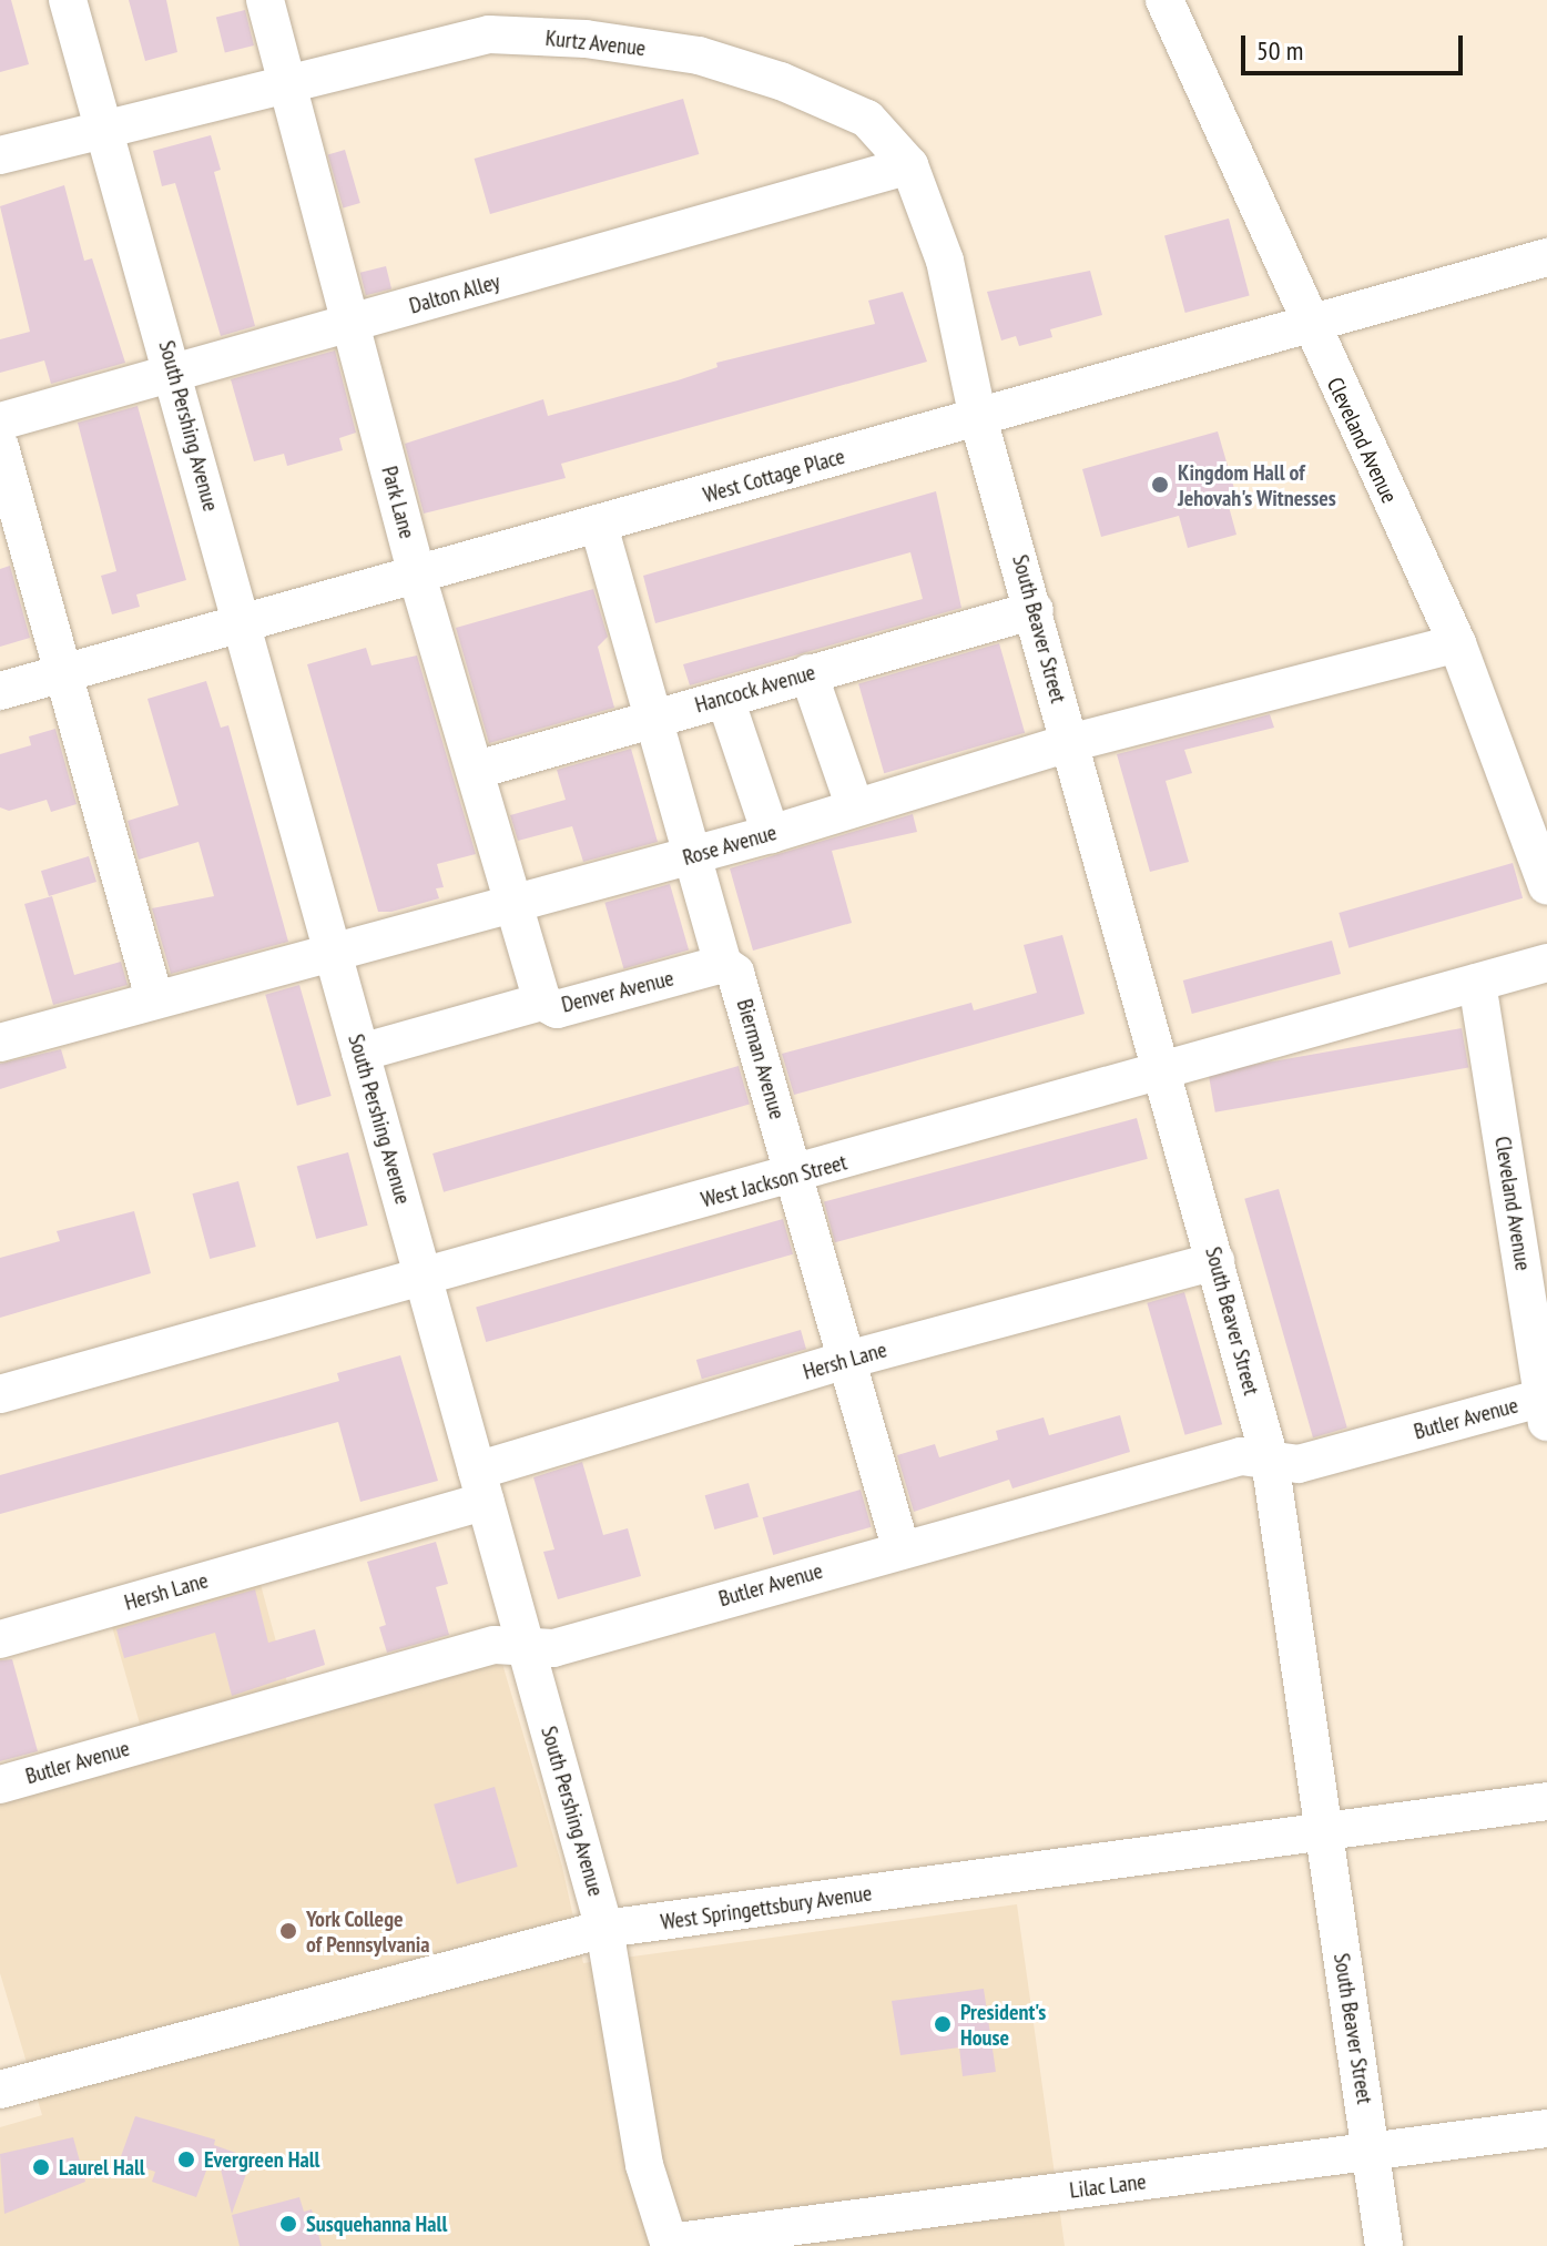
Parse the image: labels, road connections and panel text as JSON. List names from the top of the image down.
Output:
{
  "streets": {
    "street": [
      "Kurtz Avenue",
      "Dalton Alley",
      "South Pershing Avenue",
      "Cleveland Avenue",
      "West Cottage Place",
      "Park Lane",
      "South Beaver Street",
      "Hancock Avenue",
      "Rose Avenue",
      "Denver Avenue",
      "Bierman Avenue",
      "West Jackson Street",
      "Hersh Lane",
      "Butler Avenue",
      "West Springettsbury Avenue",
      "Lilac Lane"
    ]
  },
  "crossings": [
    ["Kurtz Avenue", "Dalton Alley"],
    ["Kurtz Avenue", "South Pershing Avenue"],
    ["Kurtz Avenue", "West Cottage Place"],
    ["Kurtz Avenue", "Park Lane"],
    ["Kurtz Avenue", "South Beaver Street"],
    ["Dalton Alley", "South Pershing Avenue"],
    ["Dalton Alley", "Park Lane"],
    ["South Pershing Avenue", "West Cottage Place"],
    ["South Pershing Avenue", "Rose Avenue"],
    ["South Pershing Avenue", "Denver Avenue"],
    ["South Pershing Avenue", "West Jackson Street"],
    ["South Pershing Avenue", "Hersh Lane"],
    ["South Pershing Avenue", "Butler Avenue"],
    ["South Pershing Avenue", "West Springettsbury Avenue"],
    ["South Pershing Avenue", "Lilac Lane"],
    ["Cleveland Avenue", "West Cottage Place"],
    ["Cleveland Avenue", "Rose Avenue"],
    ["Cleveland Avenue", "West Jackson Street"],
    ["Cleveland Avenue", "Butler Avenue"],
    ["West Cottage Place", "Park Lane"],
    ["West Cottage Place", "South Beaver Street"],
    ["West Cottage Place", "Bierman Avenue"],
    ["Park Lane", "Hancock Avenue"],
    ["Park Lane", "Rose Avenue"],
    ["Park Lane", "Denver Avenue"],
    ["South Beaver Street", "Hancock Avenue"],
    ["South Beaver Street", "Rose Avenue"],
    ["South Beaver Street", "West Jackson Street"],
    ["South Beaver Street", "Hersh Lane"],
    ["South Beaver Street", "Butler Avenue"],
    ["South Beaver Street", "West Springettsbury Avenue"],
    ["South Beaver Street", "Lilac Lane"],
    ["Hancock Avenue", "Bierman Avenue"],
    ["Rose Avenue", "Bierman Avenue"],
    ["Denver Avenue", "Bierman Avenue"],
    ["Bierman Avenue", "West Jackson Street"],
    ["Bierman Avenue", "Hersh Lane"],
    ["Bierman Avenue", "Butler Avenue"]
  ],
  "places": [
    "Kingdom Hall of Jehovah's Witnesses",
    "York College of Pennsylvania",
    "President's House",
    "Evergreen Hall",
    "Laurel Hall",
    "Susquehanna Hall"
  ],
  "scale_bar": "50 m"
}
